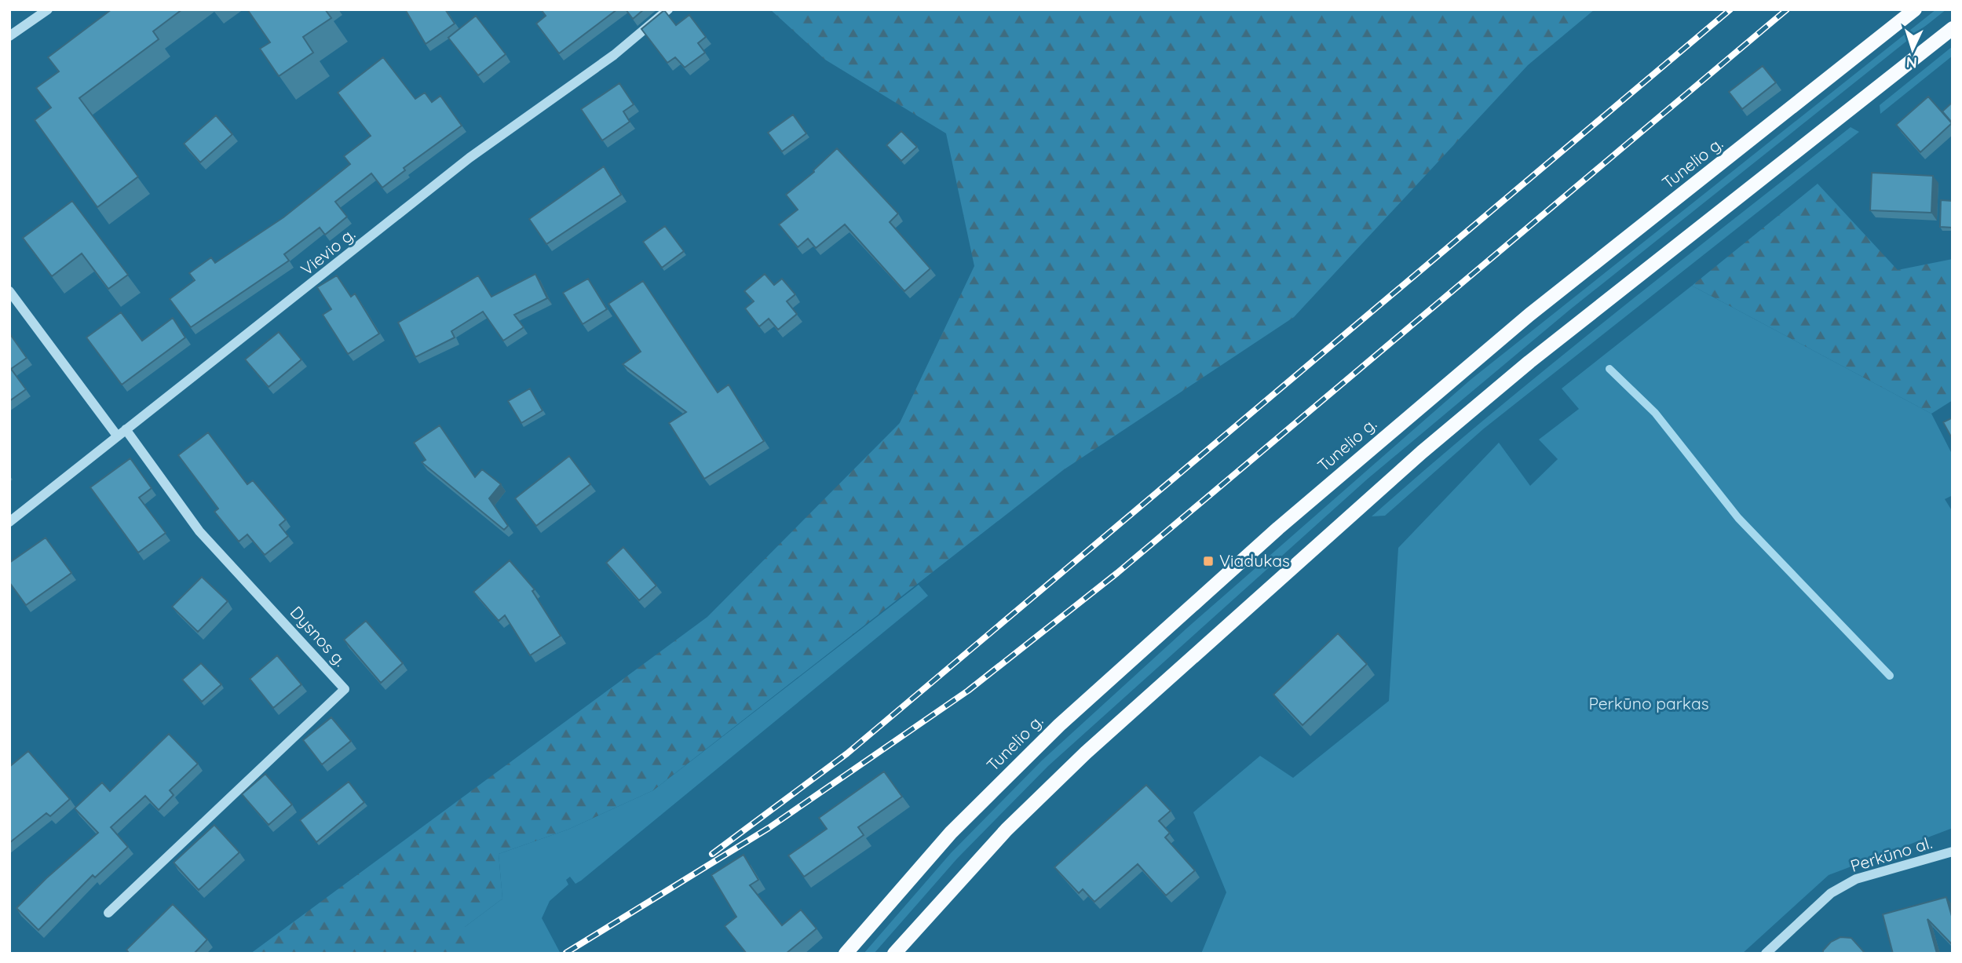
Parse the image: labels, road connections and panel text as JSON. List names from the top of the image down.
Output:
{
  "streets": {
    "main road": ["Tunelio g."],
    "street": ["Vievio g.", "Dysnos g.", "Perkūno al."]
  },
  "crossings": [
    ["Vievio g.", "Dysnos g."]
  ],
  "parks": ["Perkūno parkas"],
  "places": {
    "transit": ["Viadukas"]
  },
  "north": "bottom"
}
